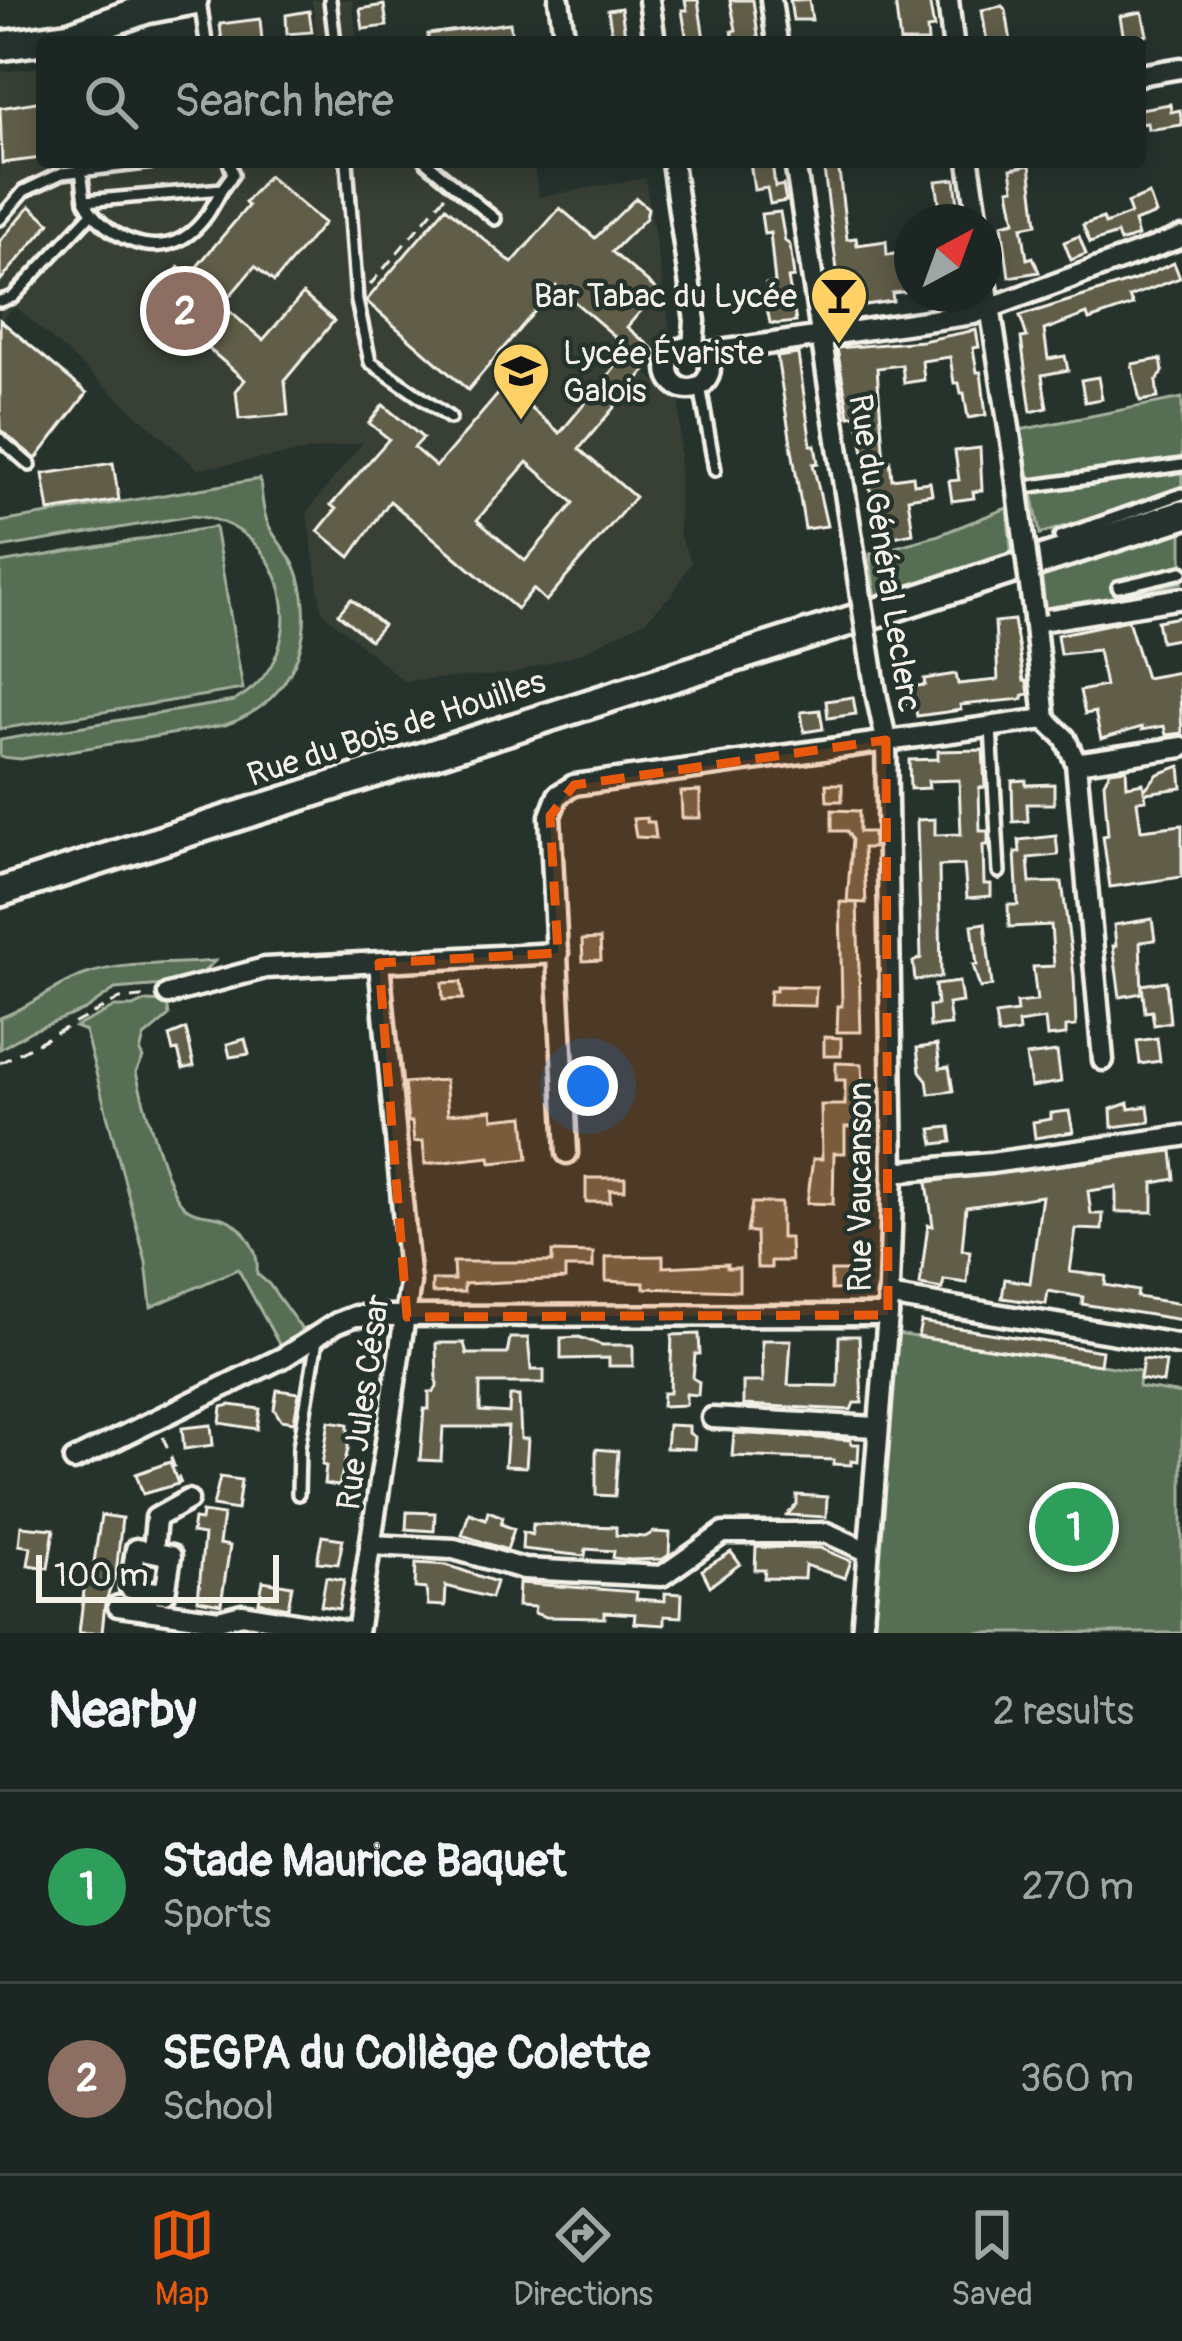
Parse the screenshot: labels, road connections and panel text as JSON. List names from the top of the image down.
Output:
{
  "streets": {
    "main road": ["Rue du Bois de Houilles"],
    "street": ["Rue du Général Leclerc", "Rue Vaucanson", "Rue Jules César"]
  },
  "crossings": [
    ["Rue du Général Leclerc", "Rue Vaucanson"]
  ],
  "places": {
    "bar": ["Bar Tabac du Lycée"],
    "school or university": ["Lycée Évariste Galois"]
  },
  "scale_bar": "100 m",
  "north": "top right",
  "page": {
    "search": "Search here",
    "pins": ["2", "1"],
    "scale": "100 m",
    "heading": ["Nearby", "2 results"],
    "list": [
      {
        "mark": "1",
        "name": "Stade Maurice Baquet",
        "note": "Sports",
        "value": "270 m"
      },
      {
        "mark": "2",
        "name": "SEGPA du Collège Colette",
        "note": "School",
        "value": "360 m"
      }
    ],
    "nav": ["Map", "Directions", "Saved"]
  }
}
